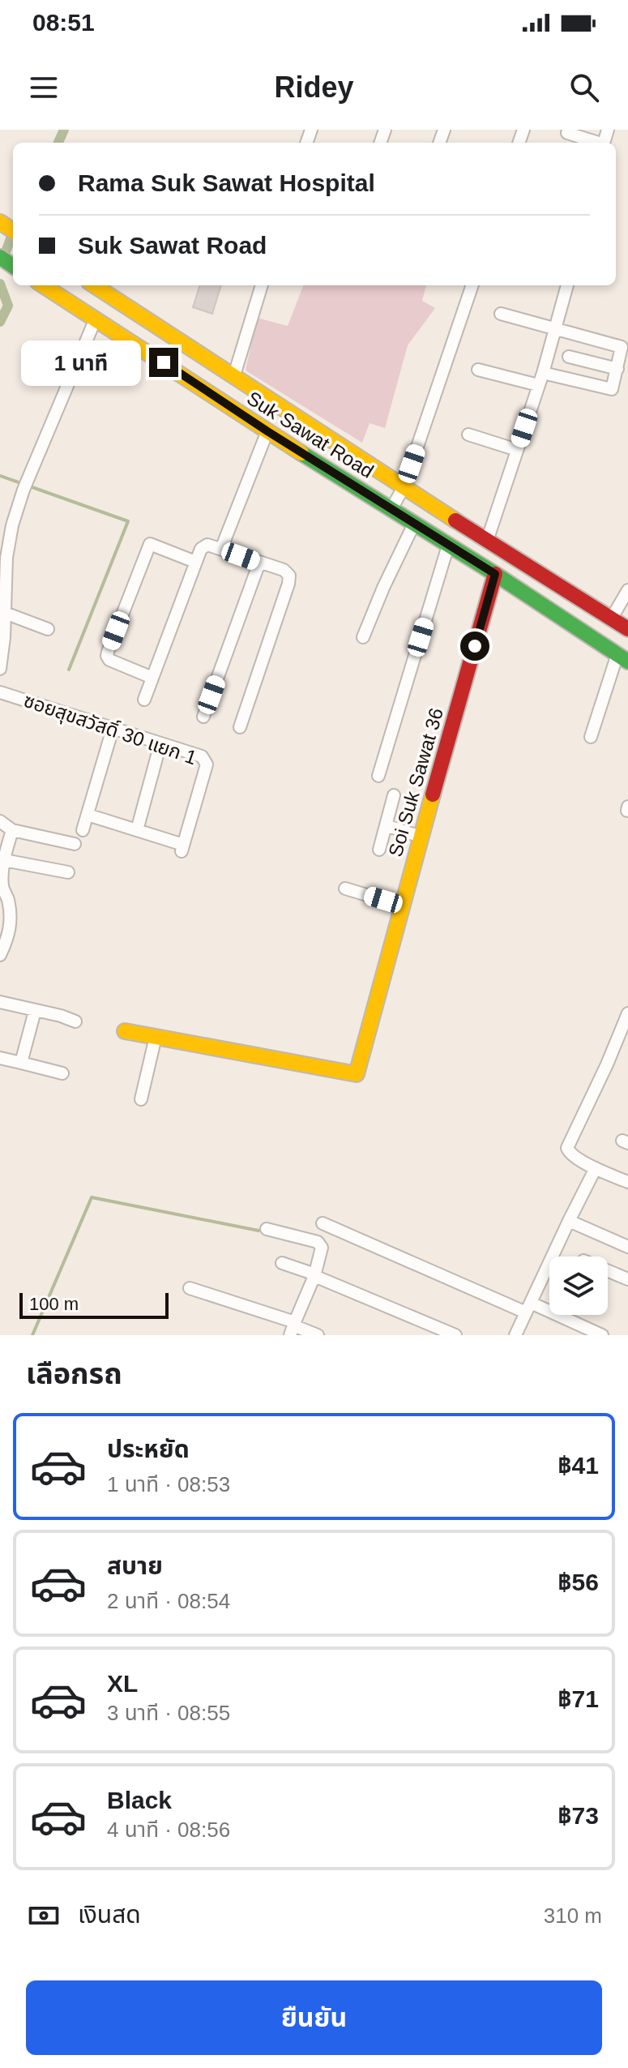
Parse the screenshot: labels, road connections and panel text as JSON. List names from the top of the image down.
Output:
{
  "streets": {
    "main road": ["Suk Sawat Road", "Soi Suk Sawat 36"],
    "street": ["ซอยสุขสวัสดิ์ 30 แยก 1"]
  },
  "crossings": [
    ["Suk Sawat Road", "Soi Suk Sawat 36"]
  ],
  "scale_bar": "100 m",
  "page": {
    "status": "08:51",
    "header": "Ridey",
    "banner": ["Rama Suk Sawat Hospital", "Suk Sawat Road"],
    "bubble": "1 นาที",
    "scale": "100 m",
    "heading": "เลือกรถ",
    "list": [
      {
        "name": "ประหยัด",
        "note": "1 นาที · 08:53",
        "value": "฿41"
      },
      {
        "name": "สบาย",
        "note": "2 นาที · 08:54",
        "value": "฿56"
      },
      {
        "name": "XL",
        "note": "3 นาที · 08:55",
        "value": "฿71"
      },
      {
        "name": "Black",
        "note": "4 นาที · 08:56",
        "value": "฿73"
      }
    ],
    "pay": ["เงินสด", "310 m"],
    "buttons": "ยืนยัน"
  }
}
